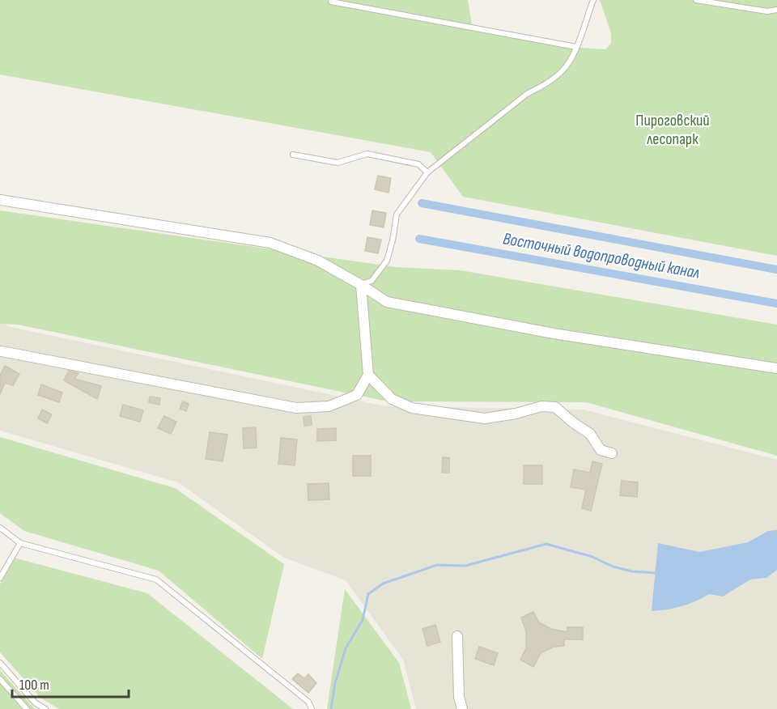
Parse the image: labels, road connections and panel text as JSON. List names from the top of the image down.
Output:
{
  "water": ["Восточный водопроводный канал"],
  "parks": ["Пироговский лесопарк"],
  "scale_bar": "100 m"
}
